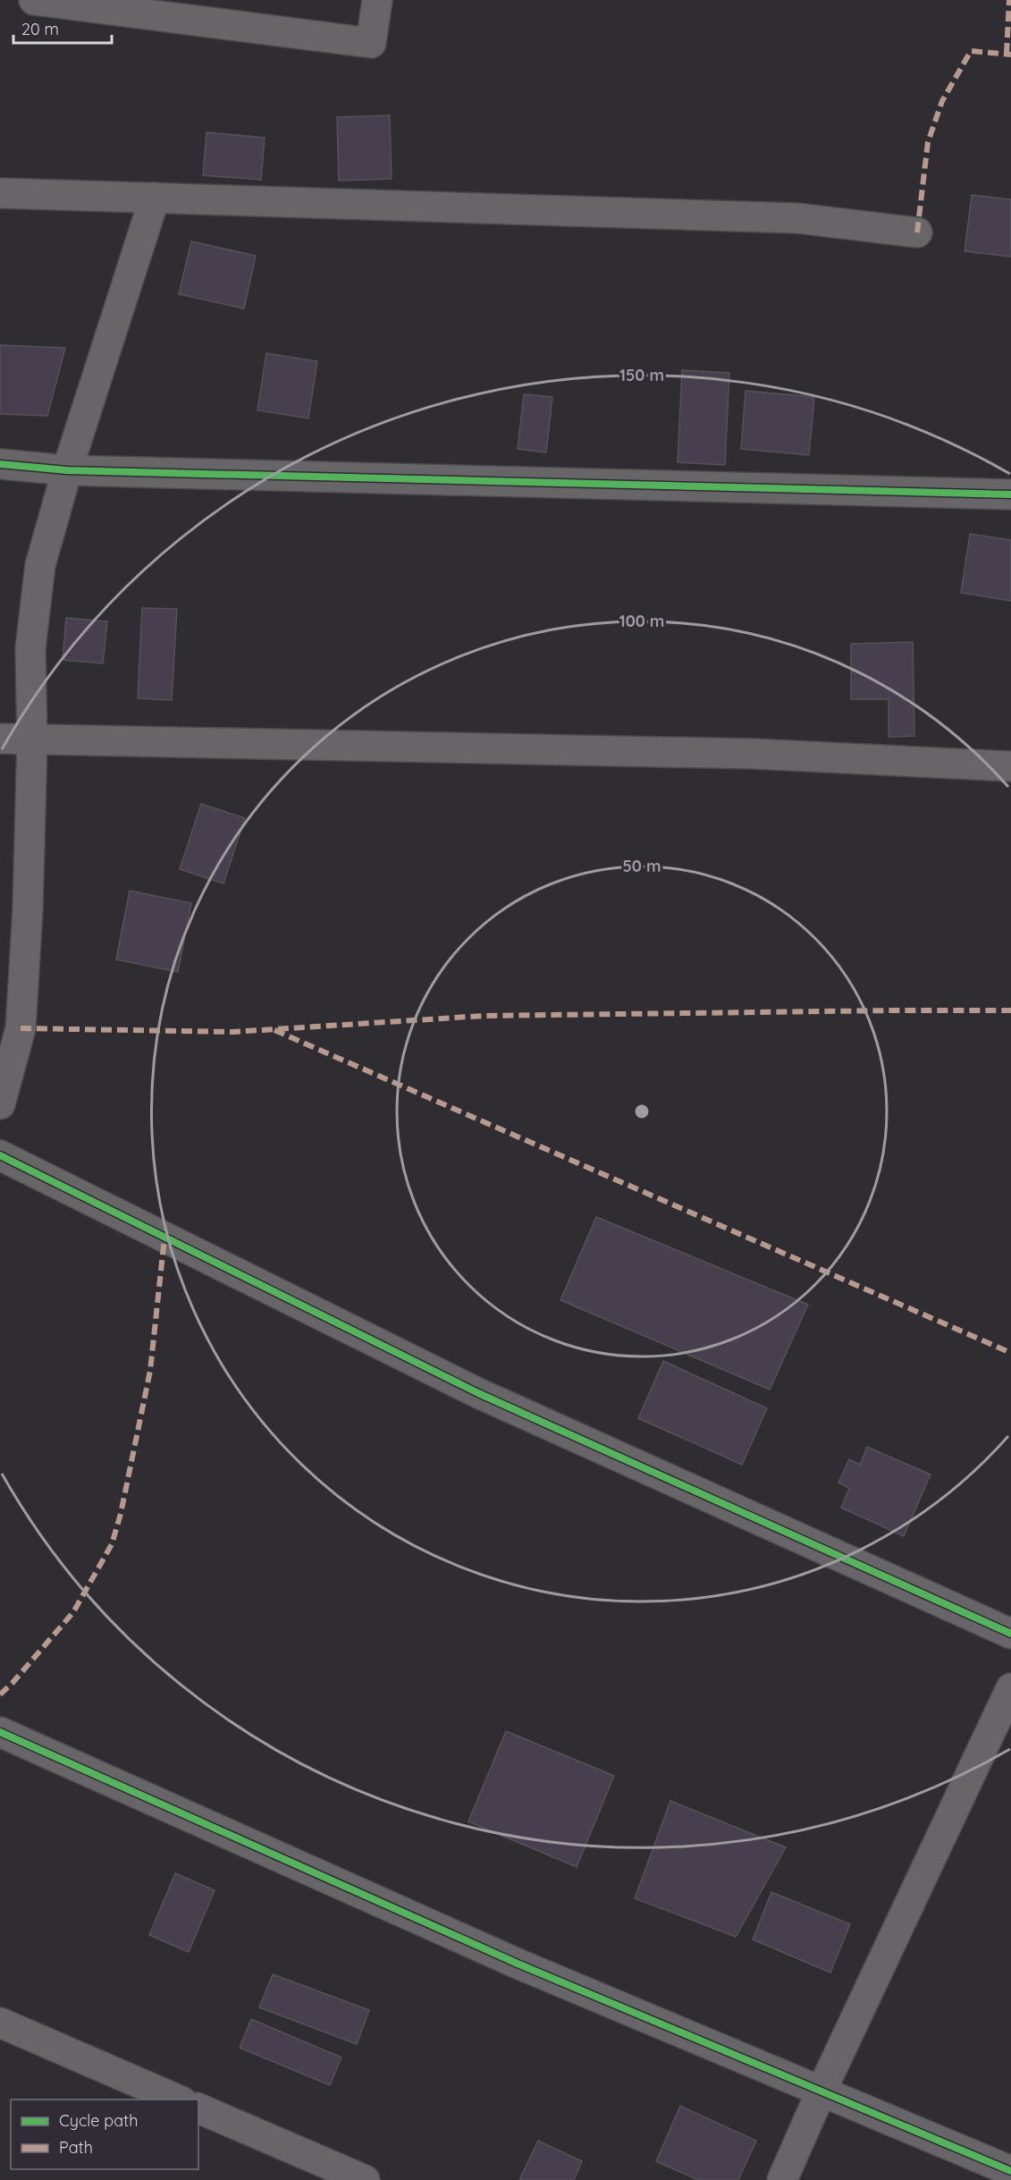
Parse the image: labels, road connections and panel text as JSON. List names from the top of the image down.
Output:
{
  "legend": ["Cycle path", "Path"],
  "scale_bar": "20 m",
  "rings": ["150 m", "100 m", "50 m"]
}
